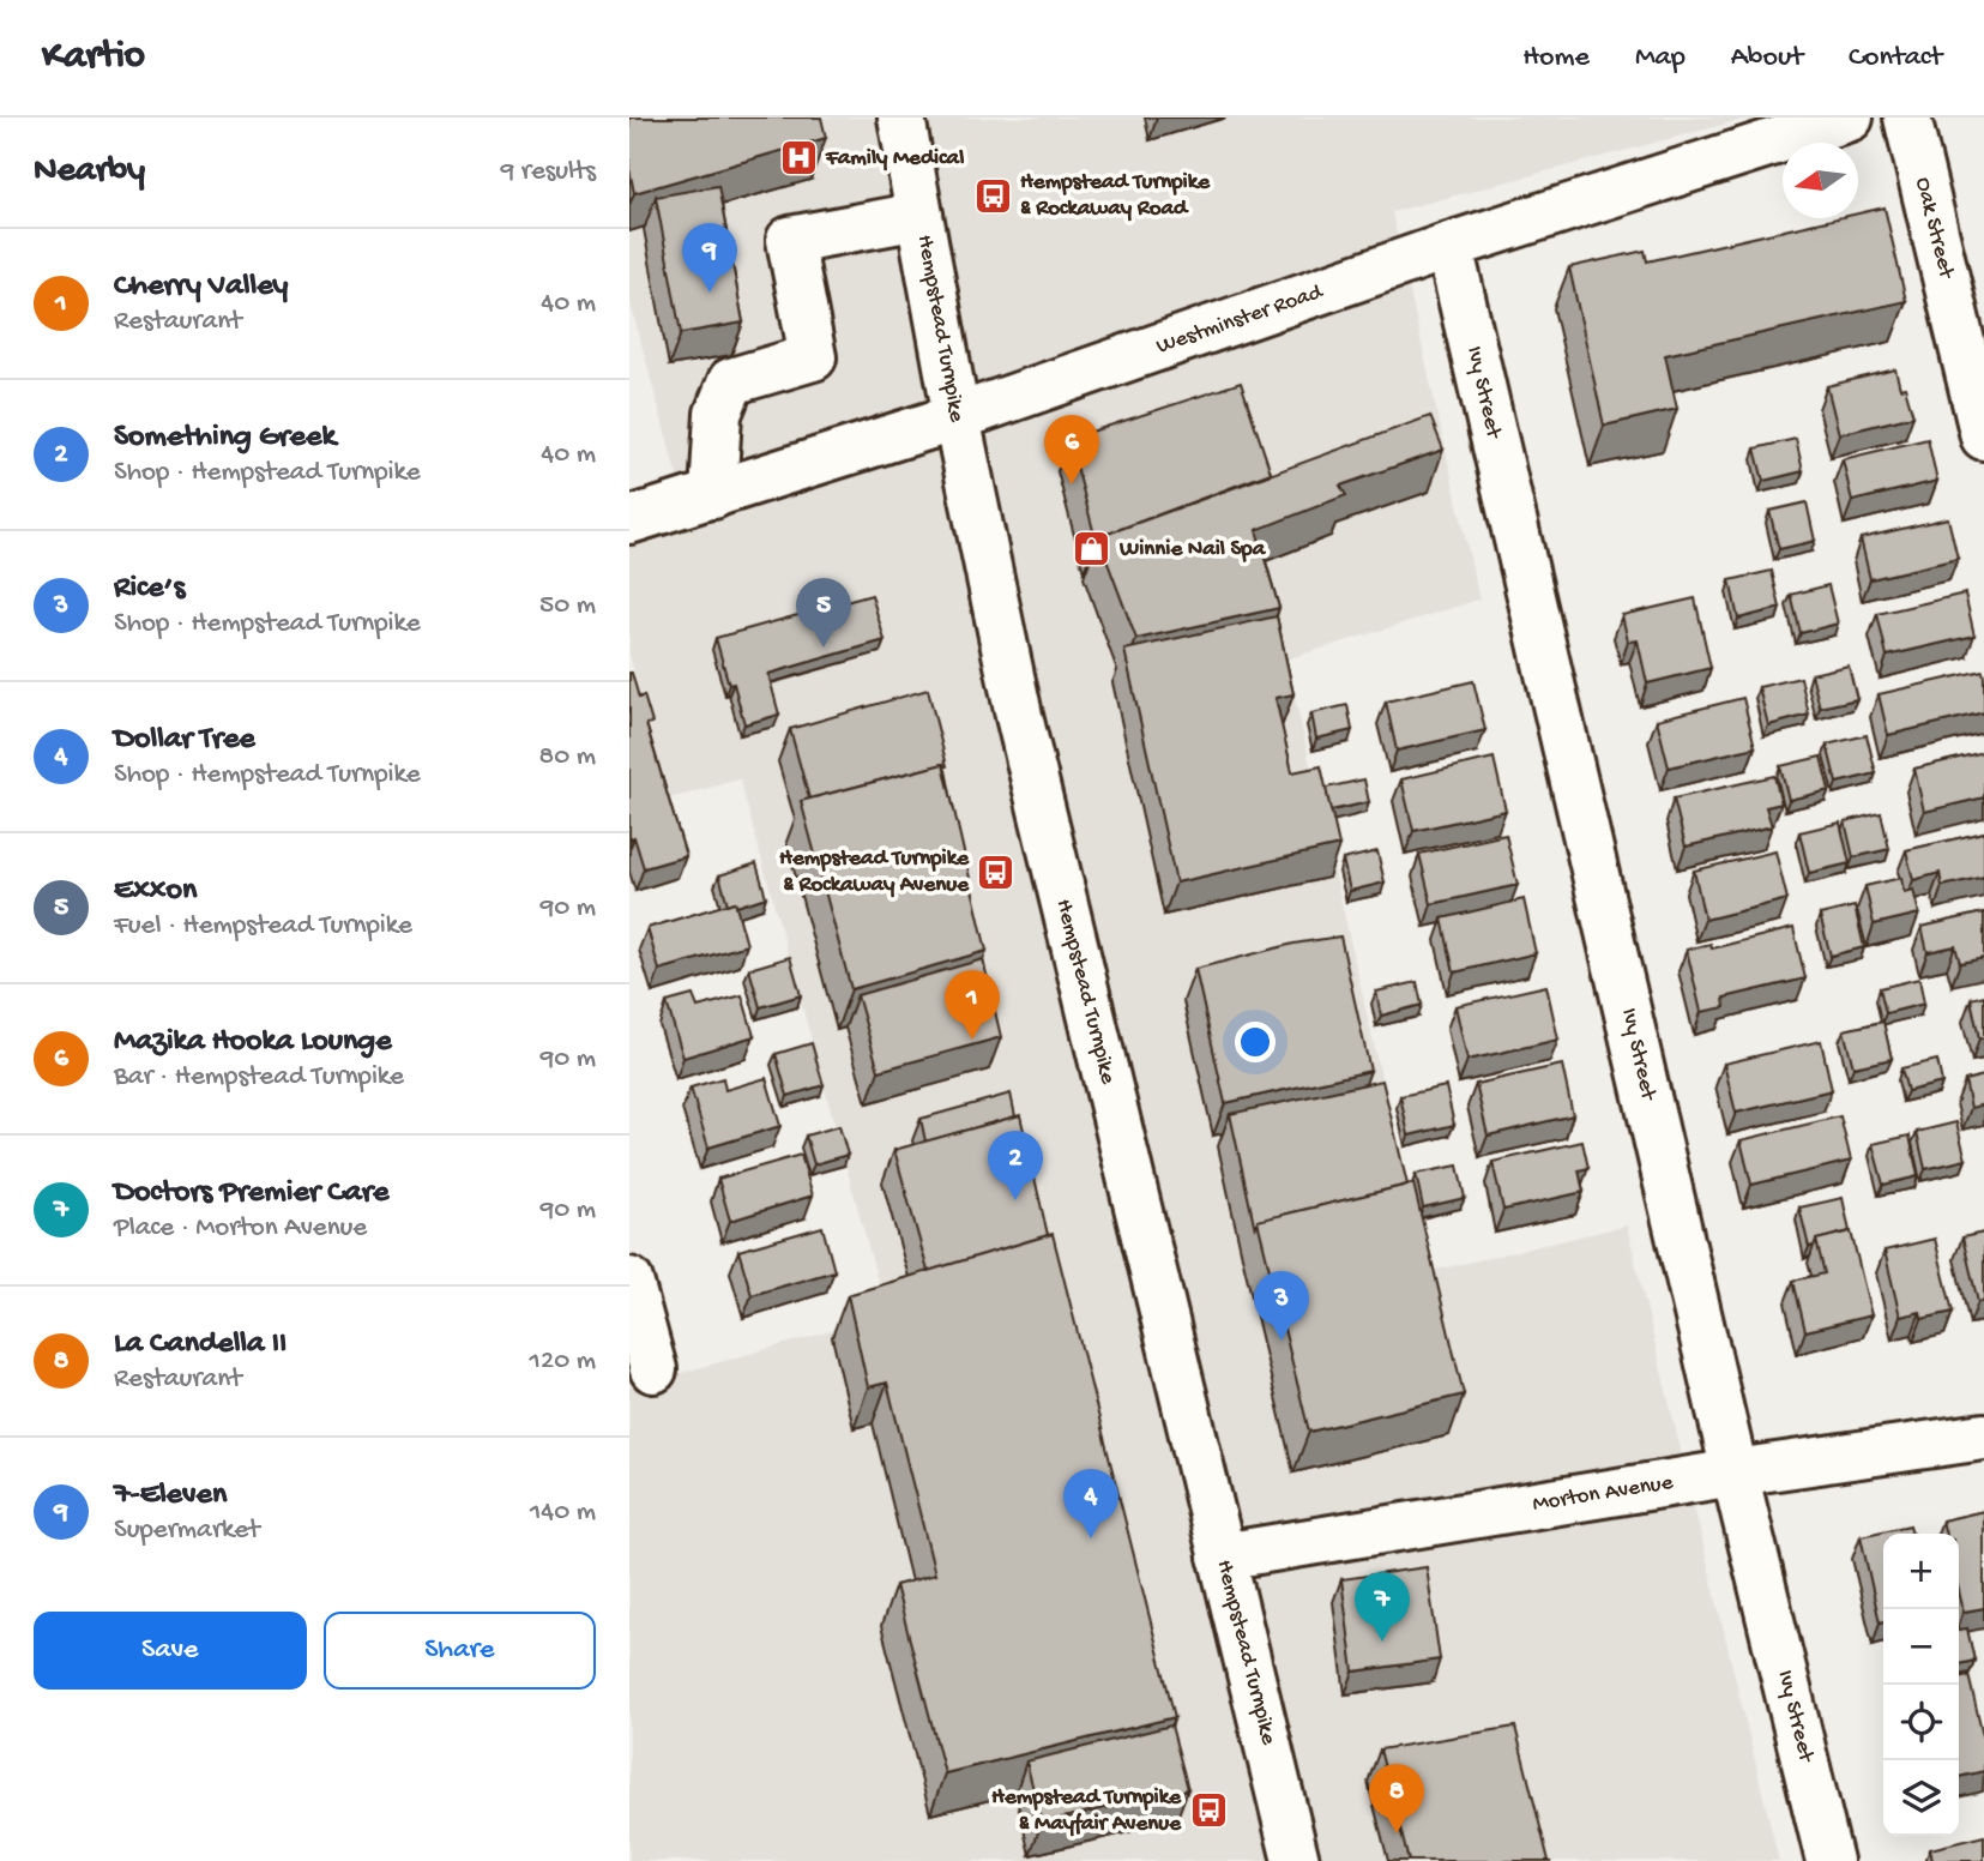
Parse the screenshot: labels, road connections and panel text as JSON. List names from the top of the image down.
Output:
{
  "streets": {
    "main road": [
      "Oak Street",
      "Westminster Road",
      "Hempstead Turnpike",
      "Ivy Street",
      "Morton Avenue"
    ]
  },
  "crossings": [
    ["Westminster Road", "Hempstead Turnpike"],
    ["Westminster Road", "Ivy Street"],
    ["Hempstead Turnpike", "Morton Avenue"],
    ["Ivy Street", "Morton Avenue"]
  ],
  "places": {
    "hospital": ["Family Medical"],
    "bus stop": ["Hempstead Turnpike & Rockaway Road", "Hempstead Turnpike & Rockaway Avenue", "Hempstead Turnpike & Mayfair Avenue"],
    "shop": ["Winnie Nail Spa"]
  },
  "north": "left",
  "page": {
    "header": "Kartio",
    "nav": [
      "Home",
      "Map",
      "About",
      "Contact"
    ],
    "heading": ["Nearby", "9 results"],
    "pins": [
      "9",
      "6",
      "5",
      "1",
      "2",
      "3",
      "4",
      "7",
      "8"
    ],
    "list": [
      {
        "mark": "1",
        "name": "Cherry Valley",
        "note": "Restaurant",
        "value": "40 m"
      },
      {
        "mark": "2",
        "name": "Something Greek",
        "note": "Shop · Hempstead Turnpike",
        "value": "40 m"
      },
      {
        "mark": "3",
        "name": "Rice’s",
        "note": "Shop · Hempstead Turnpike",
        "value": "50 m"
      },
      {
        "mark": "4",
        "name": "Dollar Tree",
        "note": "Shop · Hempstead Turnpike",
        "value": "80 m"
      },
      {
        "mark": "5",
        "name": "Exxon",
        "note": "Fuel · Hempstead Turnpike",
        "value": "90 m"
      },
      {
        "mark": "6",
        "name": "Mazika Hooka Lounge",
        "note": "Bar · Hempstead Turnpike",
        "value": "90 m"
      },
      {
        "mark": "7",
        "name": "Doctors Premier Care",
        "note": "Place · Morton Avenue",
        "value": "90 m"
      },
      {
        "mark": "8",
        "name": "La Candella II",
        "note": "Restaurant",
        "value": "120 m"
      },
      {
        "mark": "9",
        "name": "7-Eleven",
        "note": "Supermarket",
        "value": "140 m"
      }
    ],
    "map_buttons": ["+", "−"],
    "buttons": ["Save", "Share"]
  }
}
